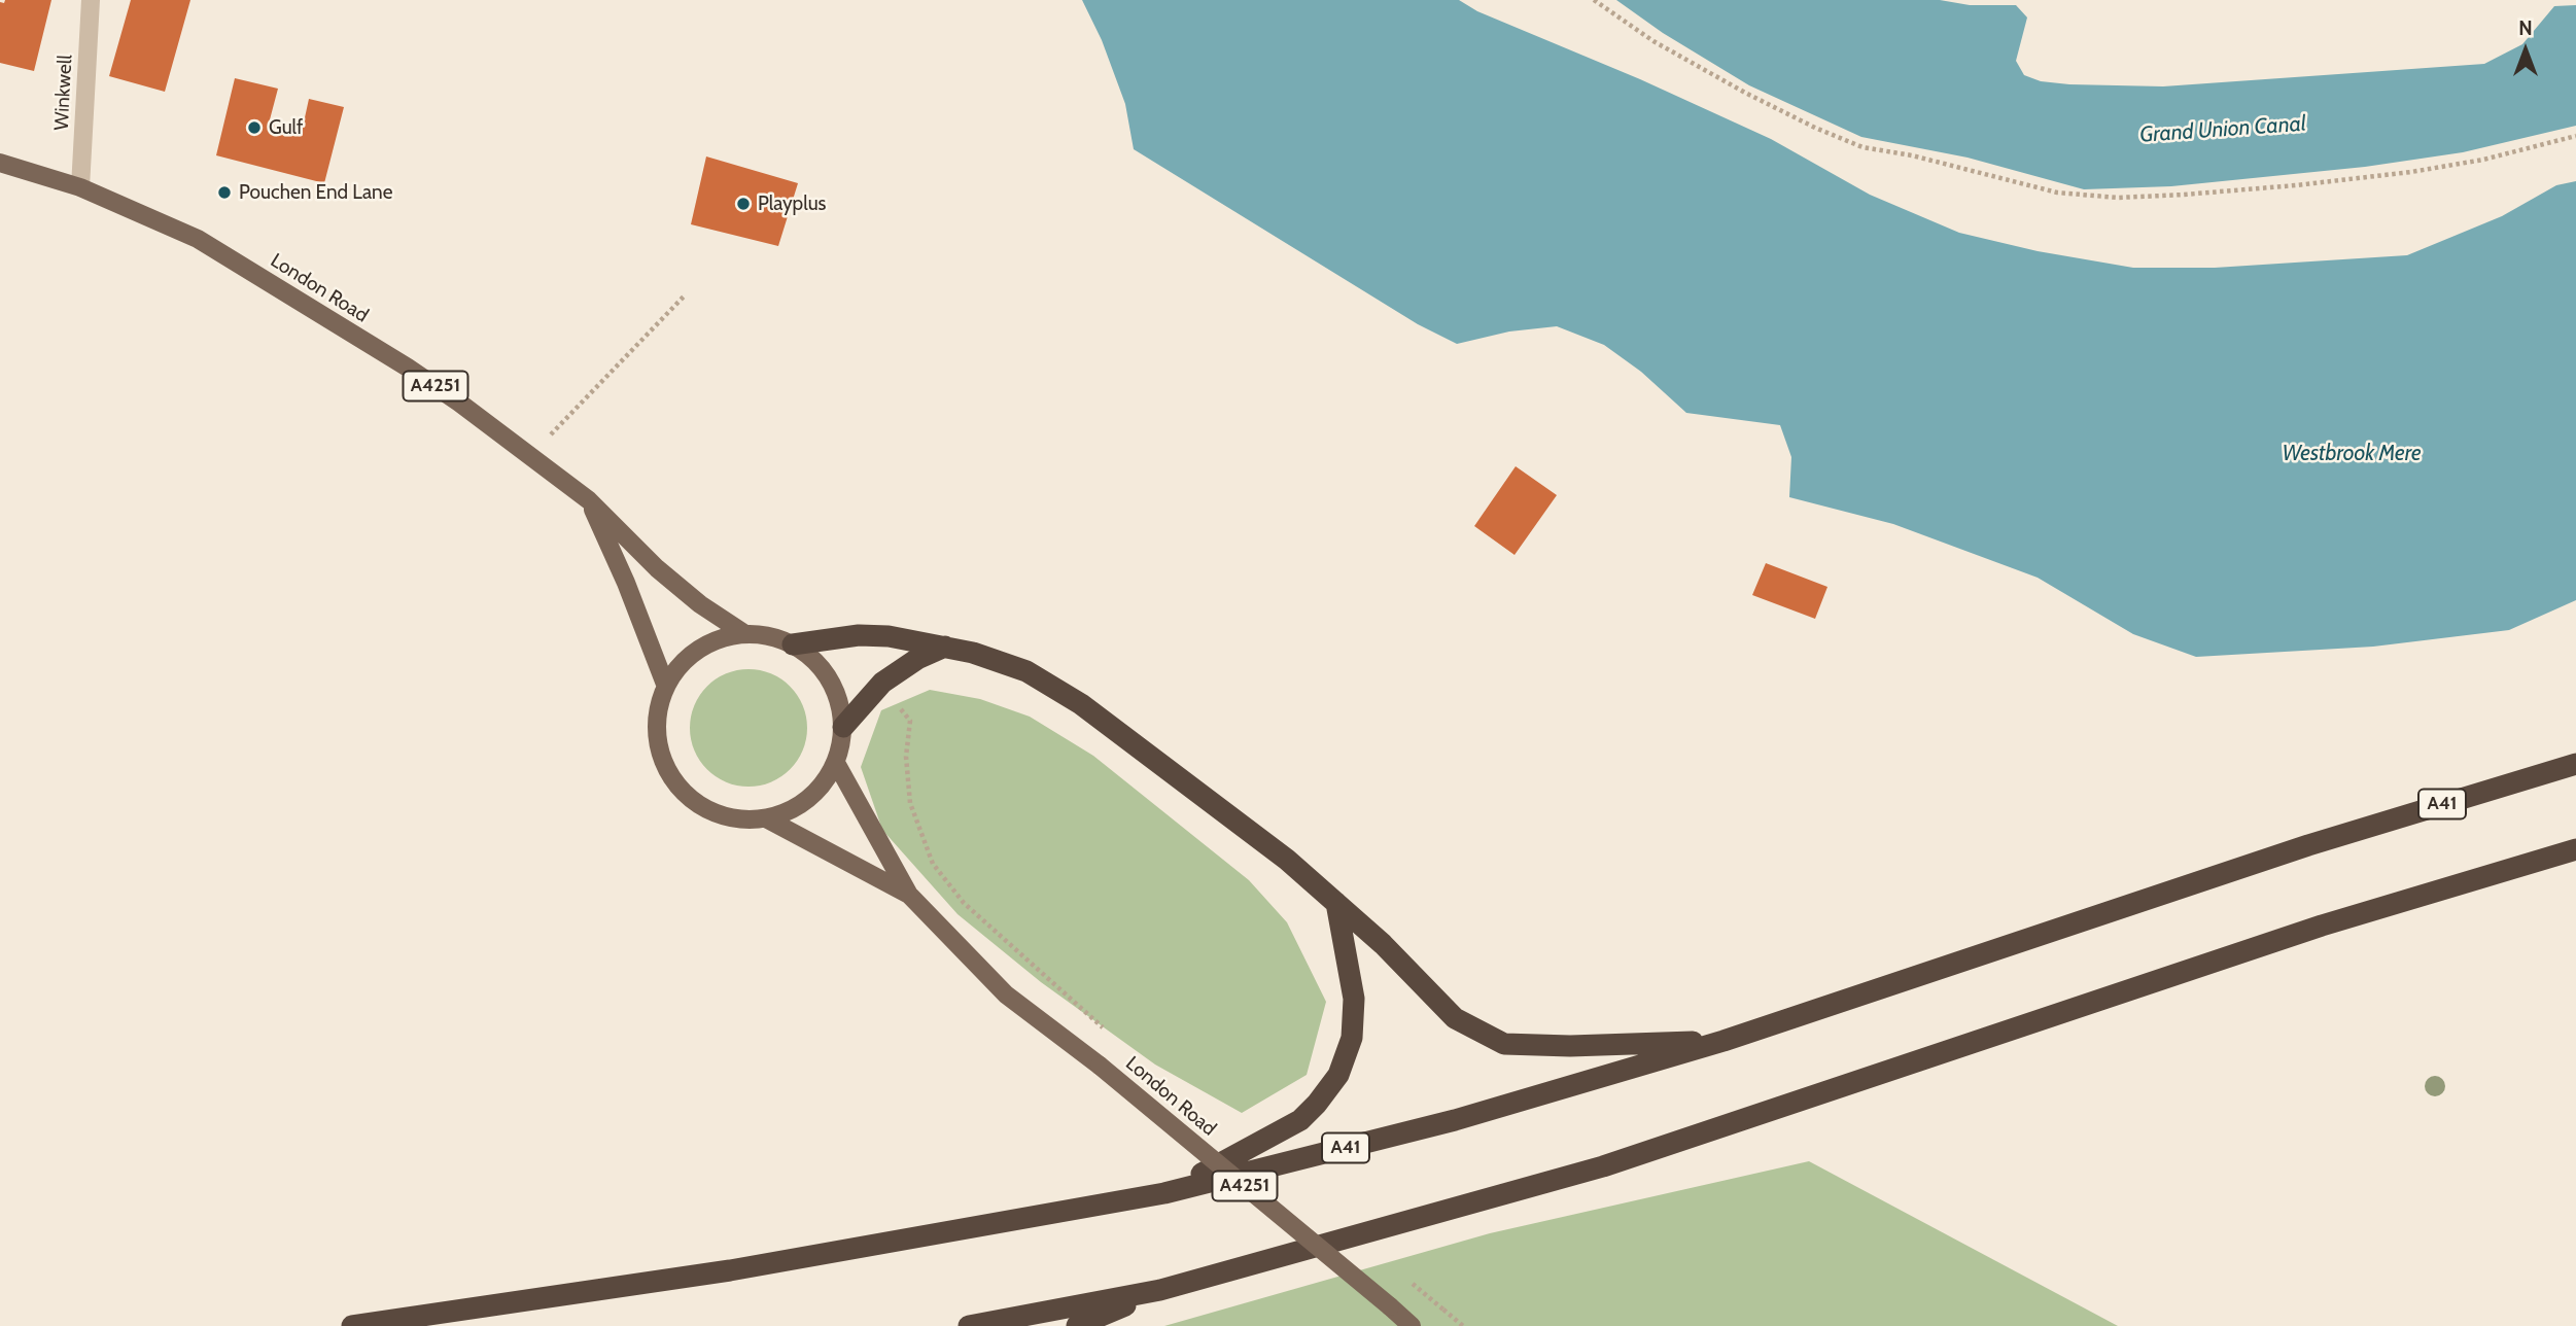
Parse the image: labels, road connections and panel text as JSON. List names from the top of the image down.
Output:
{
  "streets": {
    "highway": ["A41"],
    "main road": ["London Road", "A4251"],
    "street": ["Winkwell"]
  },
  "crossings": [
    ["Winkwell", "London Road"]
  ],
  "water": ["Grand Union Canal", "Westbrook Mere"],
  "places": ["Gulf", "Pouchen End Lane", "Playplus"],
  "north": "top"
}
